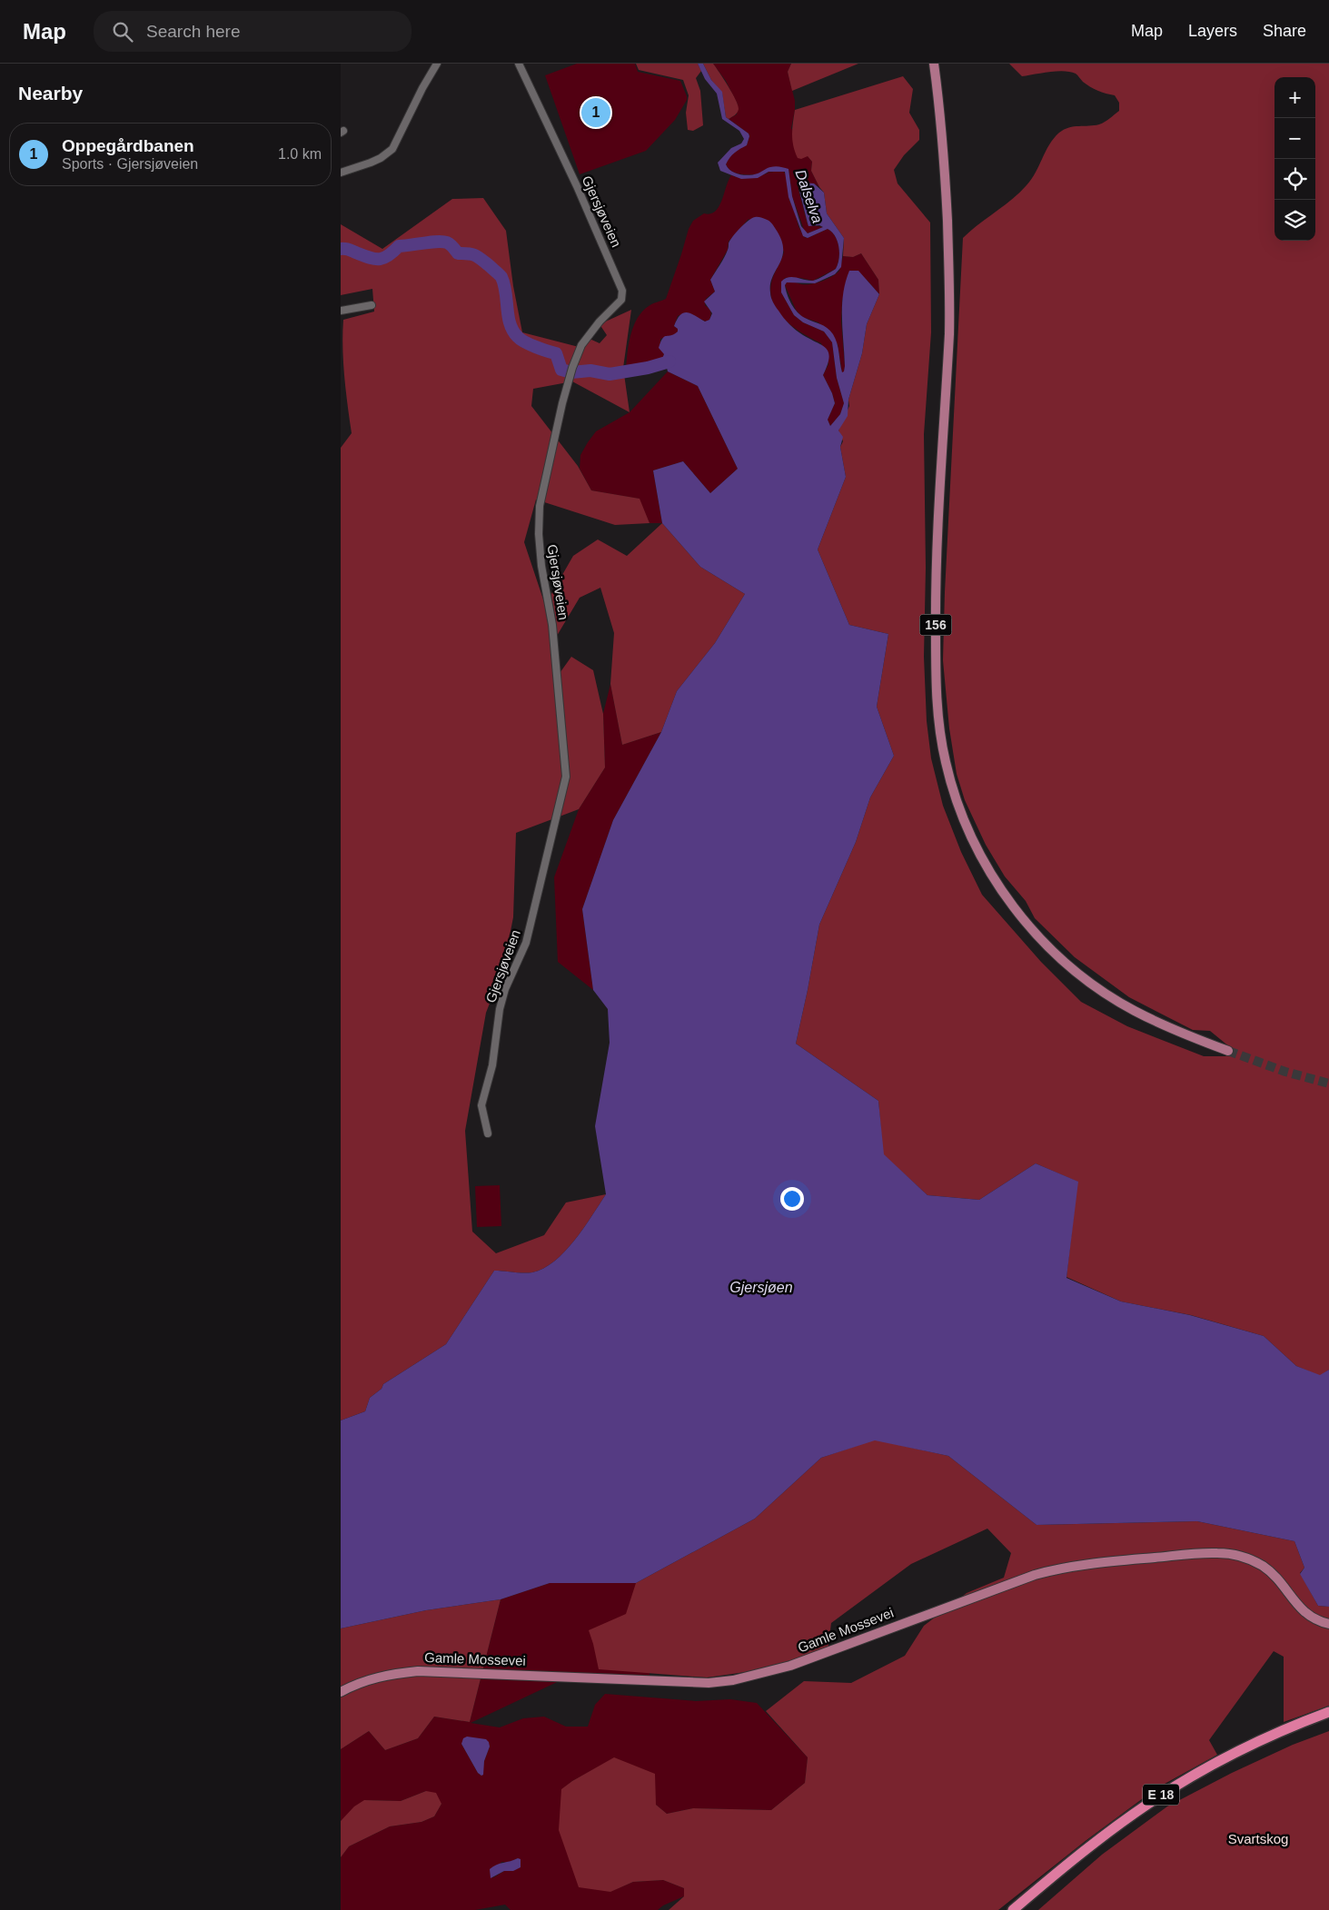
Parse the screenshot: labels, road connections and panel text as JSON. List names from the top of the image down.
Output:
{
  "streets": {
    "highway": ["E 18"],
    "main road": ["156", "Gamle Mossevei"],
    "street": ["Gjersjøveien"]
  },
  "water": ["Dalselva", "Gjersjøen"],
  "parks": ["Svartskog"],
  "page": {
    "header": "Map",
    "search": "Search here",
    "nav": ["Map", "Layers", "Share"],
    "heading": "Nearby",
    "map_buttons": ["+", "−"],
    "pins": "1",
    "list": [
      {
        "mark": "1",
        "name": "Oppegårdbanen",
        "note": "Sports · Gjersjøveien",
        "value": "1.0 km"
      }
    ]
  }
}
